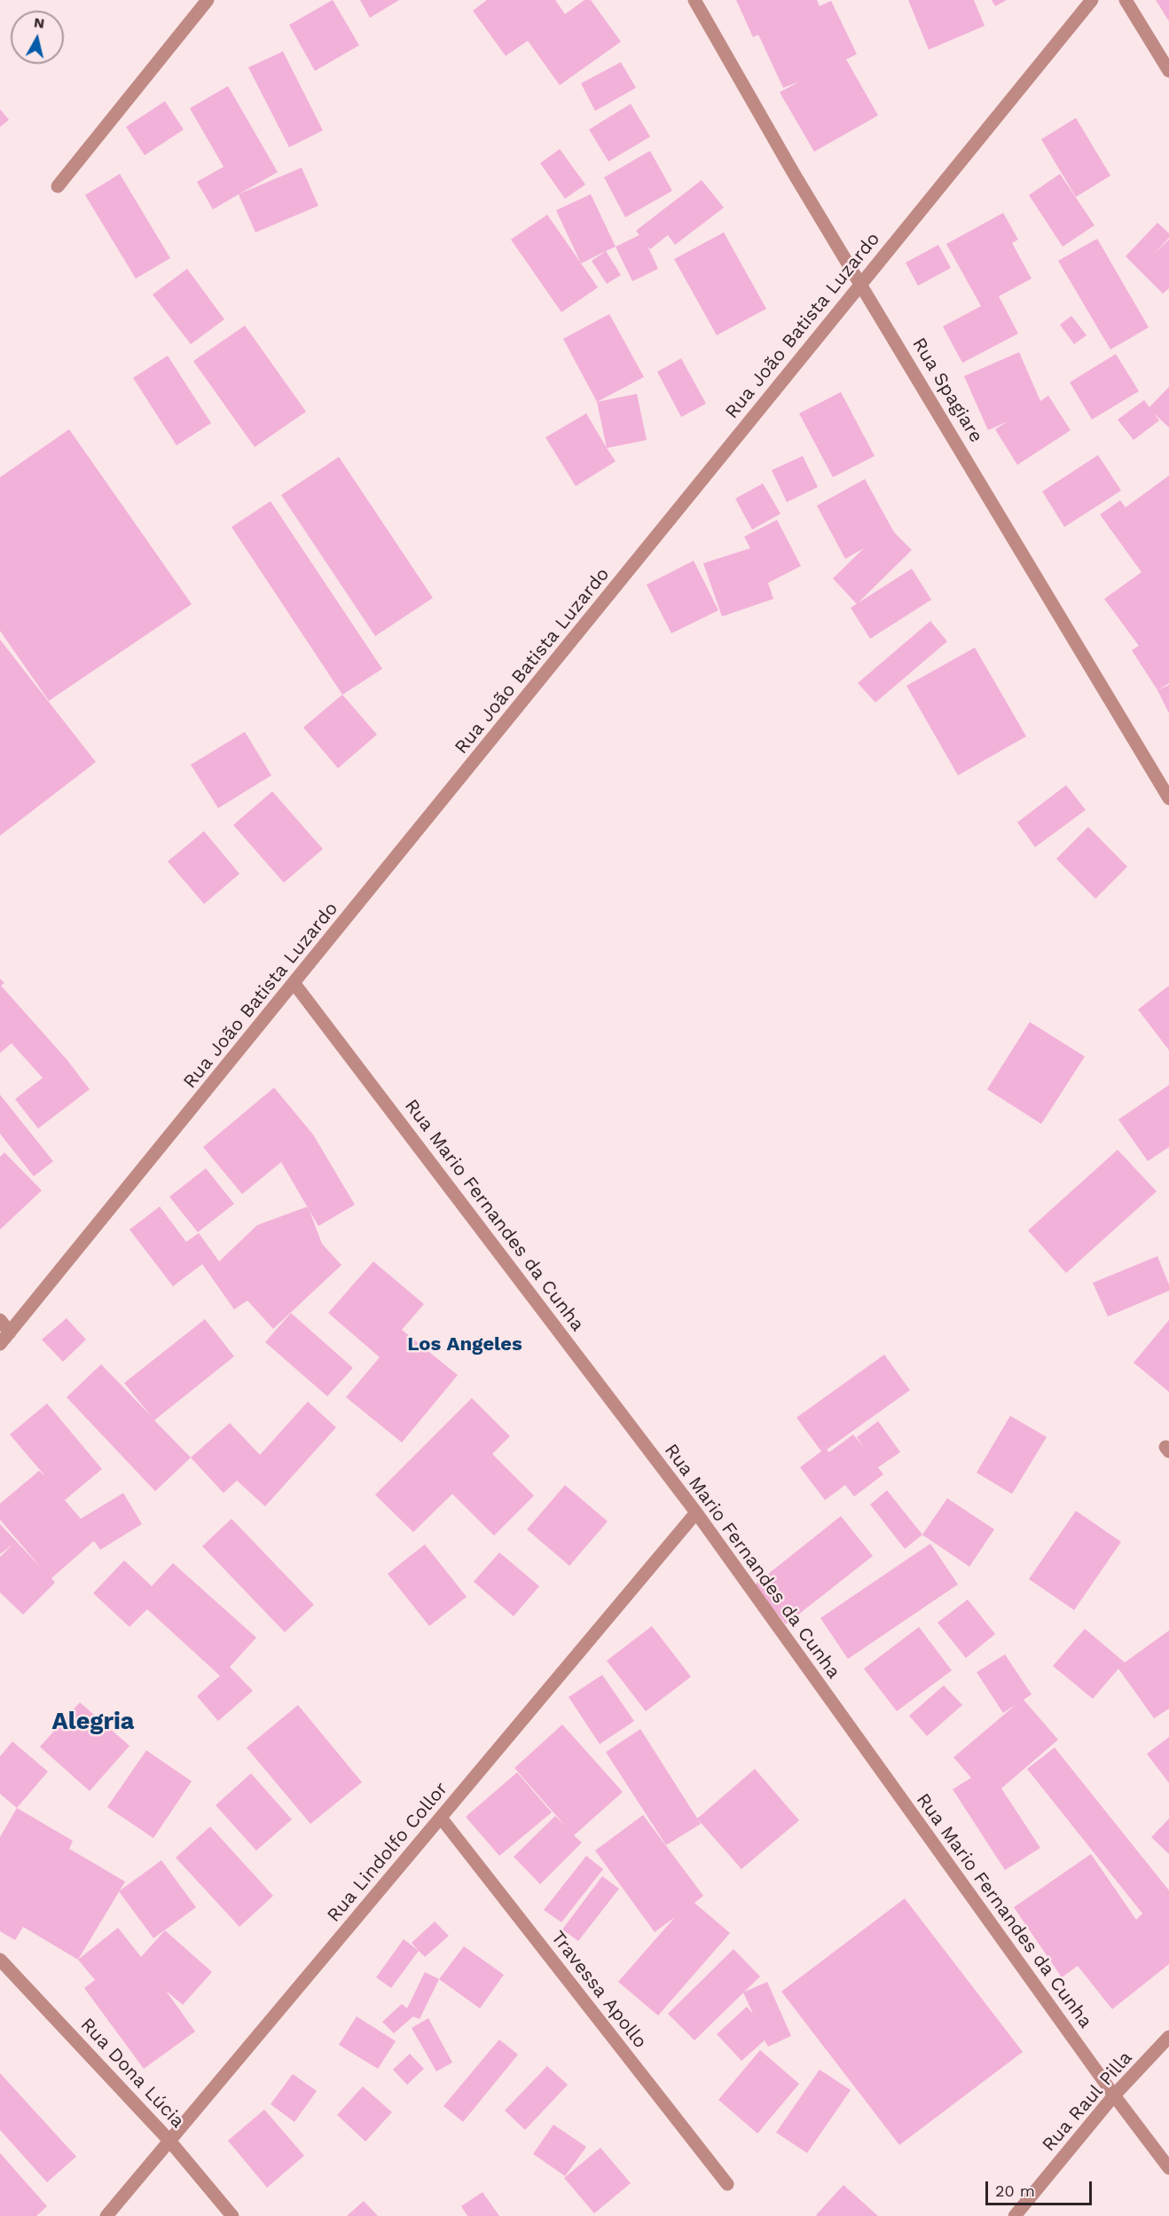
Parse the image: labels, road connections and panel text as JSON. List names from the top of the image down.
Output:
{
  "streets": {
    "street": [
      "Rua João Batista Luzardo",
      "Rua Spagiare",
      "Rua Mario Fernandes da Cunha",
      "Rua Lindolfo Collor",
      "Travessa Apollo",
      "Rua Dona Lúcia",
      "Rua Raul Pilla"
    ]
  },
  "crossings": [
    ["Rua João Batista Luzardo", "Rua Spagiare"],
    ["Rua João Batista Luzardo", "Rua Mario Fernandes da Cunha"],
    ["Rua Mario Fernandes da Cunha", "Rua Lindolfo Collor"],
    ["Rua Mario Fernandes da Cunha", "Rua Raul Pilla"],
    ["Rua Lindolfo Collor", "Travessa Apollo"],
    ["Rua Lindolfo Collor", "Rua Dona Lúcia"]
  ],
  "districts": ["Los Angeles", "Alegria"],
  "scale_bar": "20 m",
  "north": "top"
}
